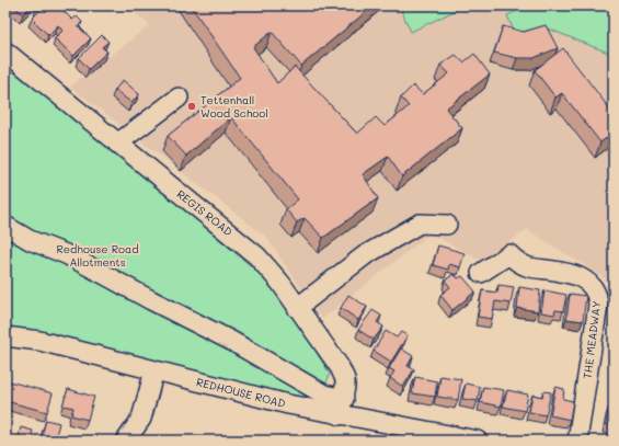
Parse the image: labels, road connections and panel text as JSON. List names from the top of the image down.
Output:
{
  "streets": {
    "street": ["REGIS ROAD", "THE MEADWAY", "REDHOUSE ROAD"]
  },
  "crossings": [
    ["REGIS ROAD", "REDHOUSE ROAD"]
  ],
  "parks": ["Redhouse Road Allotments"],
  "places": ["Tettenhall Wood School"]
}
